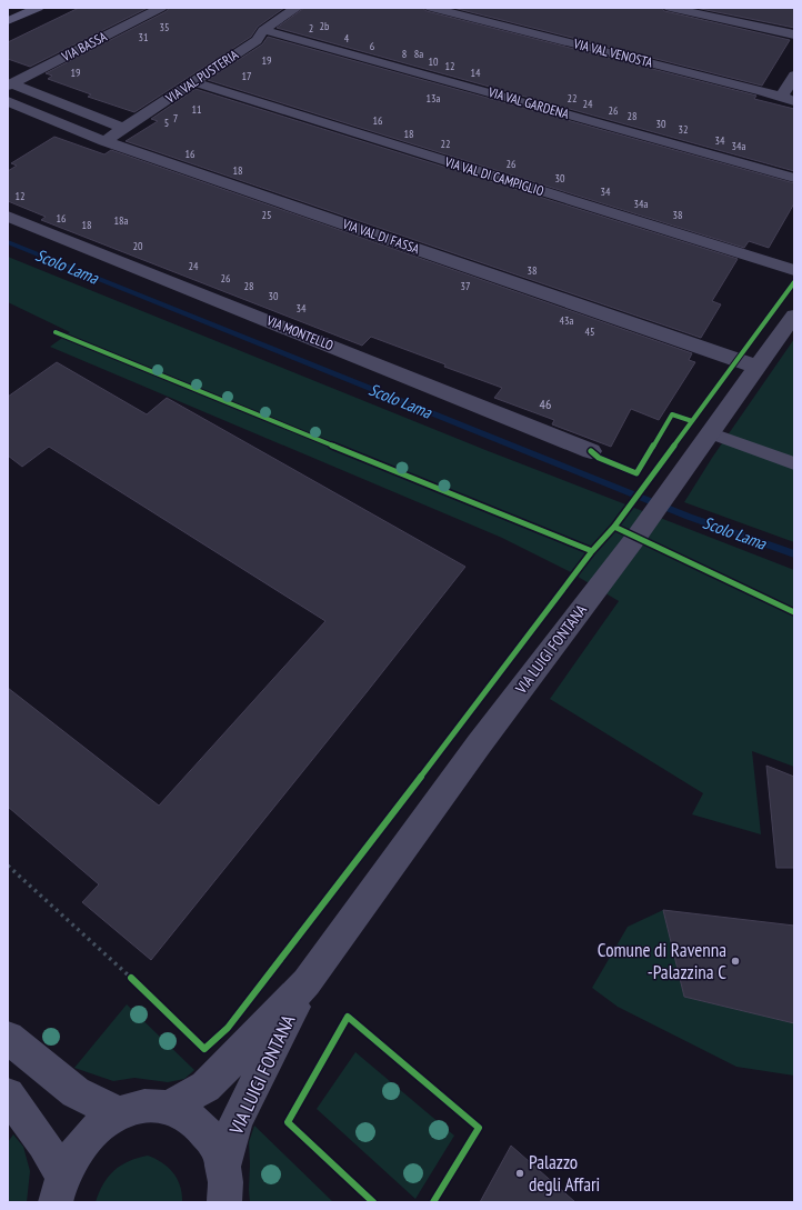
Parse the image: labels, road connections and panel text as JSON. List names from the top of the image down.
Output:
{
  "streets": {
    "street": [
      "VIA BASSA",
      "VIA VAL VENOSTA",
      "VIA VAL PUSTERIA",
      "VIA VAL GARDENA",
      "VIA VAL DI CAMPIGLIO",
      "VIA VAL DI FASSA",
      "VIA MONTELLO",
      "VIA LUIGI FONTANA"
    ]
  },
  "crossings": [
    ["VIA VAL PUSTERIA", "VIA VAL GARDENA"],
    ["VIA VAL PUSTERIA", "VIA VAL DI CAMPIGLIO"],
    ["VIA VAL PUSTERIA", "VIA VAL DI FASSA"],
    ["VIA VAL DI FASSA", "VIA LUIGI FONTANA"]
  ],
  "water": ["Scolo Lama"],
  "places": ["Comune di Ravenna -Palazzina C", "Palazzo degli Affari"],
  "house_numbers": [
    "2b",
    "35",
    "2",
    "31",
    "4",
    "6",
    "8",
    "8a",
    "19",
    "10",
    "12",
    "19",
    "14",
    "17",
    "13a",
    "22",
    "24",
    "11",
    "26",
    "28",
    "7",
    "16",
    "5",
    "30",
    "32",
    "18",
    "34",
    "22",
    "34a",
    "16",
    "26",
    "18",
    "30",
    "34",
    "12",
    "34a",
    "25",
    "38",
    "16",
    "18a",
    "18",
    "20",
    "24",
    "38",
    "26",
    "28",
    "37",
    "30",
    "34",
    "43a",
    "45",
    "46"
  ]
}
